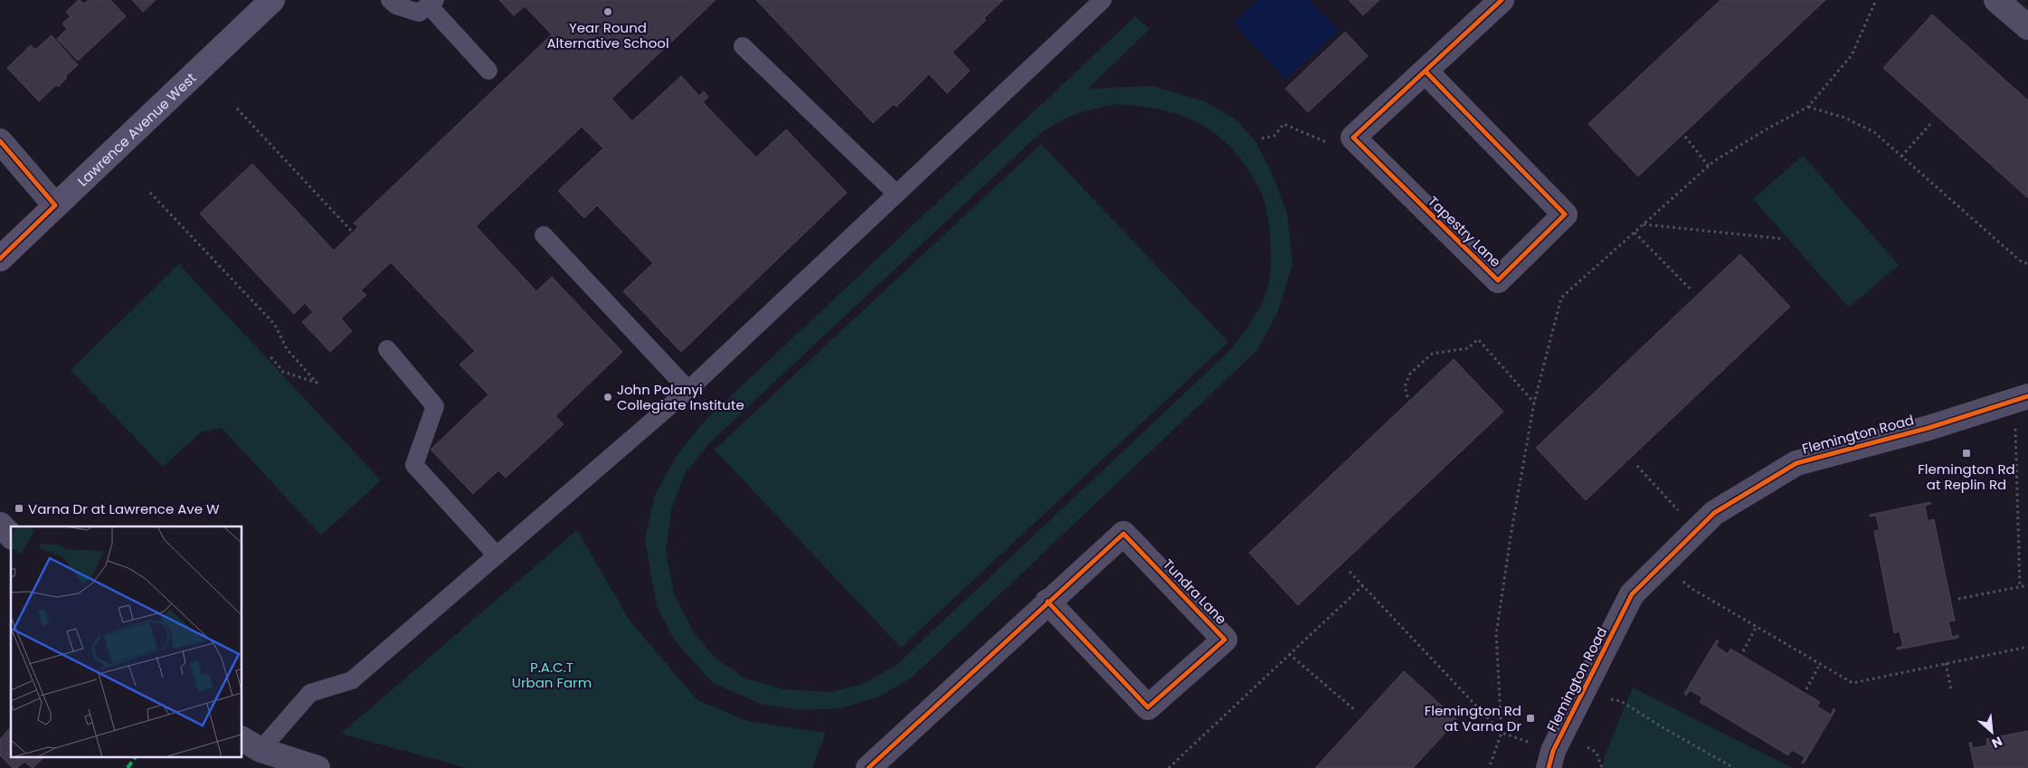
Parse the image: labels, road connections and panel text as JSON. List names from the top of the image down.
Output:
{
  "streets": {
    "main road": ["Lawrence Avenue West"],
    "street": ["Tapestry Lane", "Flemington Road", "Tundra Lane"]
  },
  "parks": ["P.A.C.T Urban Farm"],
  "places": {
    "other": ["Year Round Alternative School", "John Polanyi Collegiate Institute"],
    "transit": ["Flemington Rd at Replin Rd", "Varna Dr at Lawrence Ave W", "Flemington Rd at Varna Dr"]
  },
  "north": "bottom right"
}
